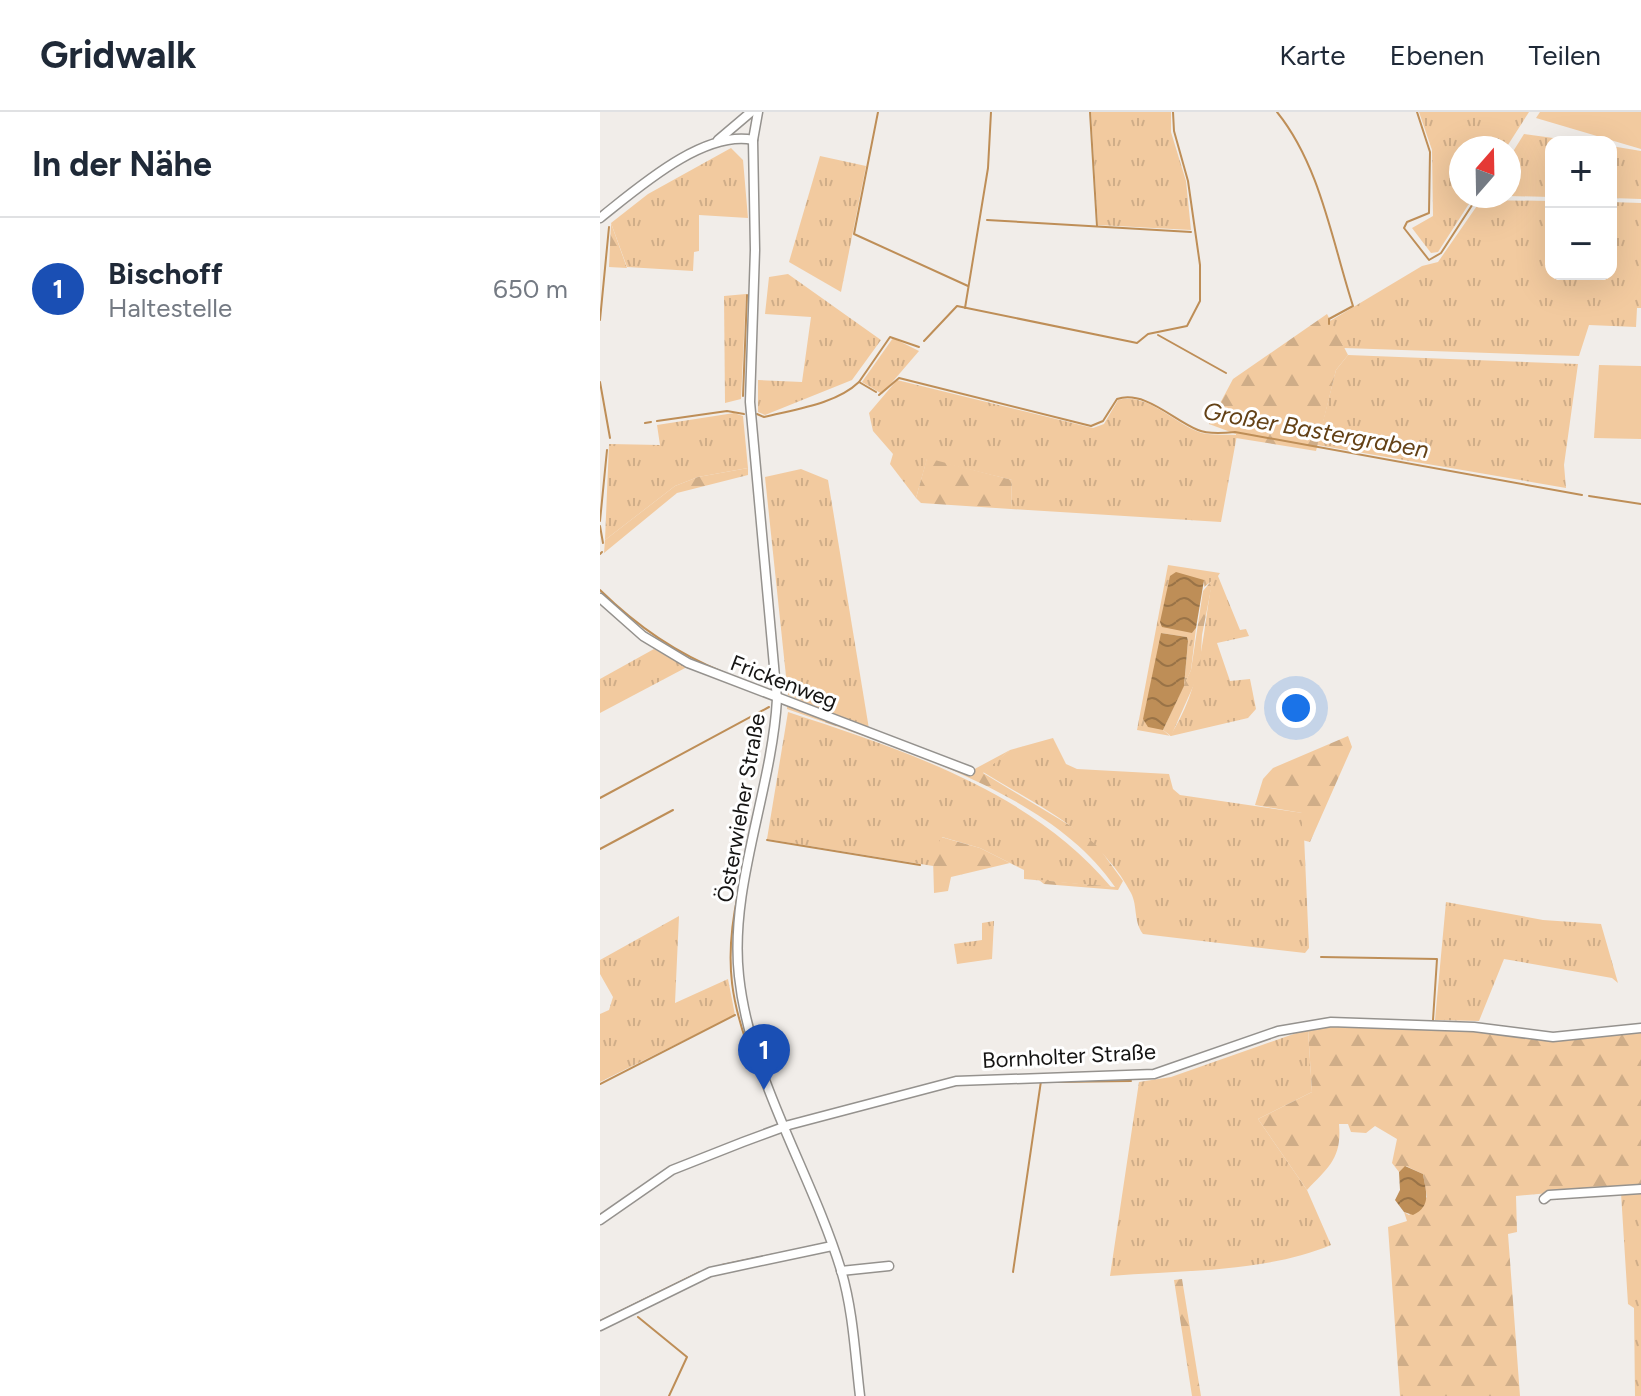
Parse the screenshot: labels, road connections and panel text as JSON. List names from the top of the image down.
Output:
{
  "streets": {
    "street": ["Frickenweg", "Österwieher Straße", "Bornholter Straße"]
  },
  "crossings": [
    ["Frickenweg", "Österwieher Straße"],
    ["Österwieher Straße", "Bornholter Straße"]
  ],
  "water": ["Großer Bastergraben"],
  "north": "top",
  "page": {
    "header": "Gridwalk",
    "nav": ["Karte", "Ebenen", "Teilen"],
    "heading": "In der Nähe",
    "map_buttons": ["+", "−"],
    "list": [
      {
        "mark": "1",
        "name": "Bischoff",
        "note": "Haltestelle",
        "value": "650 m"
      }
    ],
    "pins": "1"
  }
}
